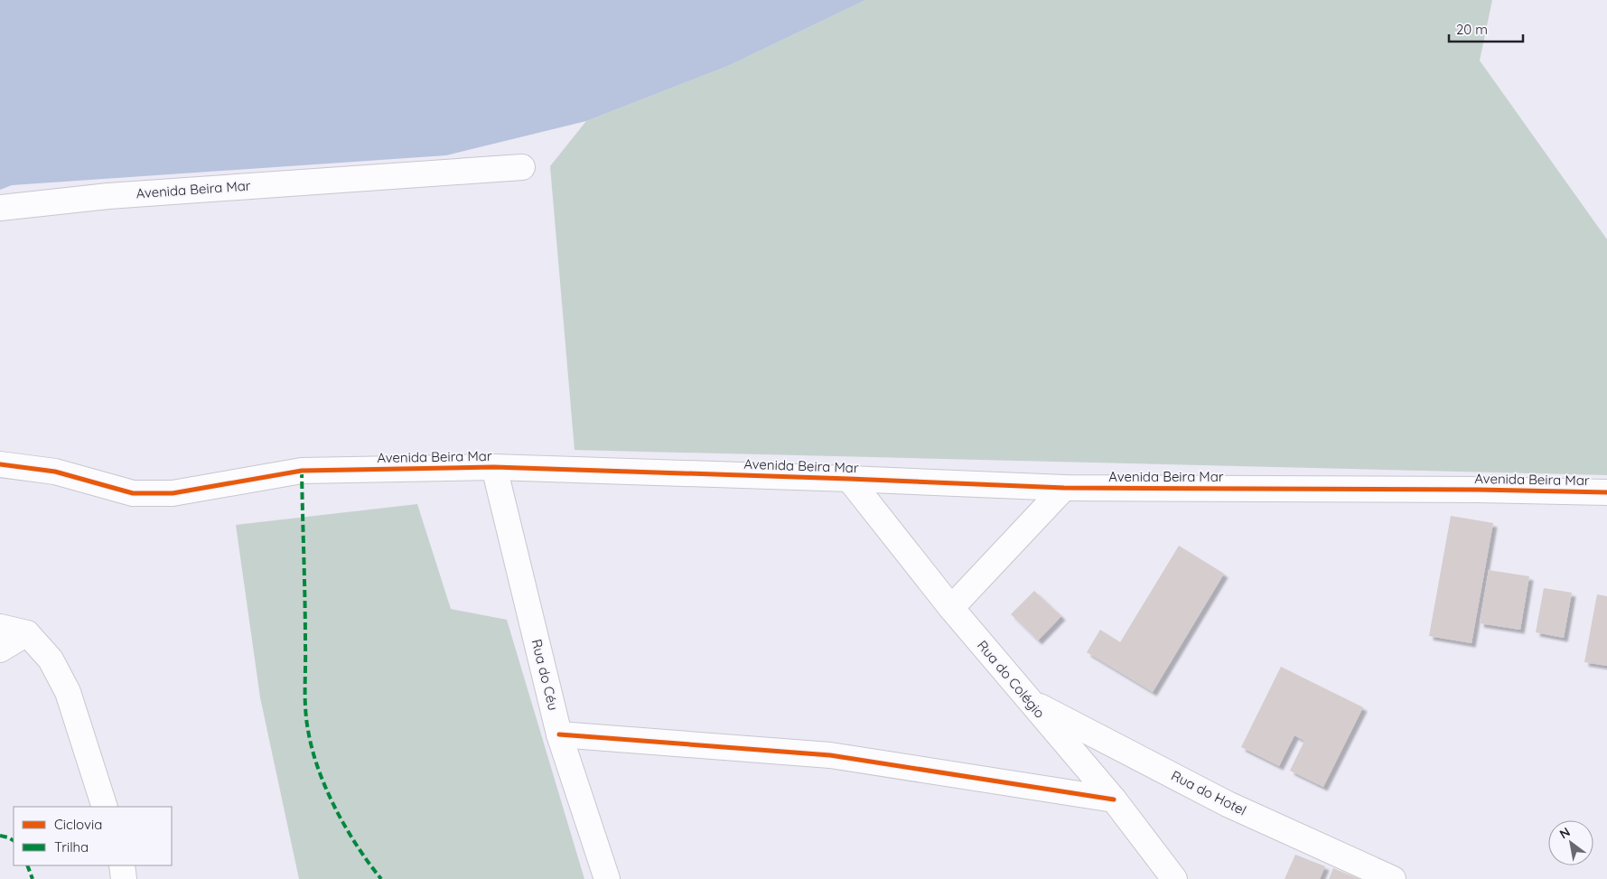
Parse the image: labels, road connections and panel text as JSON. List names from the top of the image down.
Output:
{
  "streets": {
    "street": [
      "Avenida Beira Mar",
      "Rua do Céu",
      "Rua do Colégio",
      "Rua do Hotel"
    ]
  },
  "crossings": [
    ["Avenida Beira Mar", "Rua do Céu"],
    ["Avenida Beira Mar", "Rua do Colégio"],
    ["Rua do Colégio", "Rua do Hotel"]
  ],
  "legend": ["Ciclovia", "Trilha"],
  "scale_bar": "20 m",
  "north": "top left"
}
